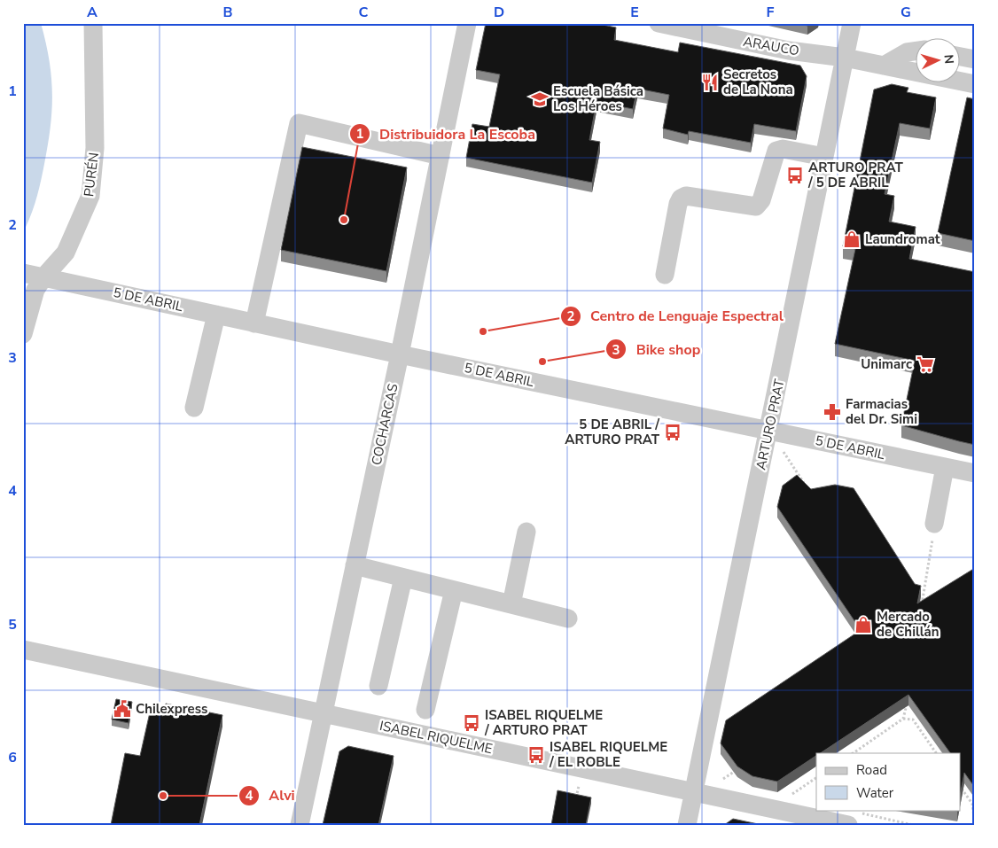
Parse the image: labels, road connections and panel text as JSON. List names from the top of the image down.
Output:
{
  "streets": {
    "street": [
      "ARAUCO",
      "PURÉN",
      "5 DE ABRIL",
      "COCHARCAS",
      "ARTURO PRAT",
      "ISABEL RIQUELME"
    ]
  },
  "crossings": [
    ["ARAUCO", "ARTURO PRAT"],
    ["PURÉN", "5 DE ABRIL"],
    ["5 DE ABRIL", "COCHARCAS"],
    ["5 DE ABRIL", "ARTURO PRAT"],
    ["COCHARCAS", "ISABEL RIQUELME"],
    ["ARTURO PRAT", "ISABEL RIQUELME"]
  ],
  "places": {
    "restaurant": ["Secretos de La Nona"],
    "school or university": ["Escuela Básica Los Héroes"],
    "bus stop": [
      "ARTURO PRAT / 5 DE ABRIL",
      "5 DE ABRIL / ARTURO PRAT",
      "ISABEL RIQUELME / ARTURO PRAT",
      "ISABEL RIQUELME / EL ROBLE"
    ],
    "other": [
      "Distribuidora La Escoba",
      "Centro de Lenguaje Espectral",
      "Bike shop",
      "Alvi"
    ],
    "shop": ["Laundromat", "Mercado de Chillán"],
    "supermarket": ["Unimarc"],
    "pharmacy": ["Farmacias del Dr. Simi"],
    "public building": ["Chilexpress"]
  },
  "legend": ["Road", "Water"],
  "north": "right",
  "grid": {
    "columns": [
      "A",
      "B",
      "C",
      "D",
      "E",
      "F",
      "G"
    ],
    "rows": [
      "1",
      "2",
      "3",
      "4",
      "5",
      "6"
    ]
  }
}
